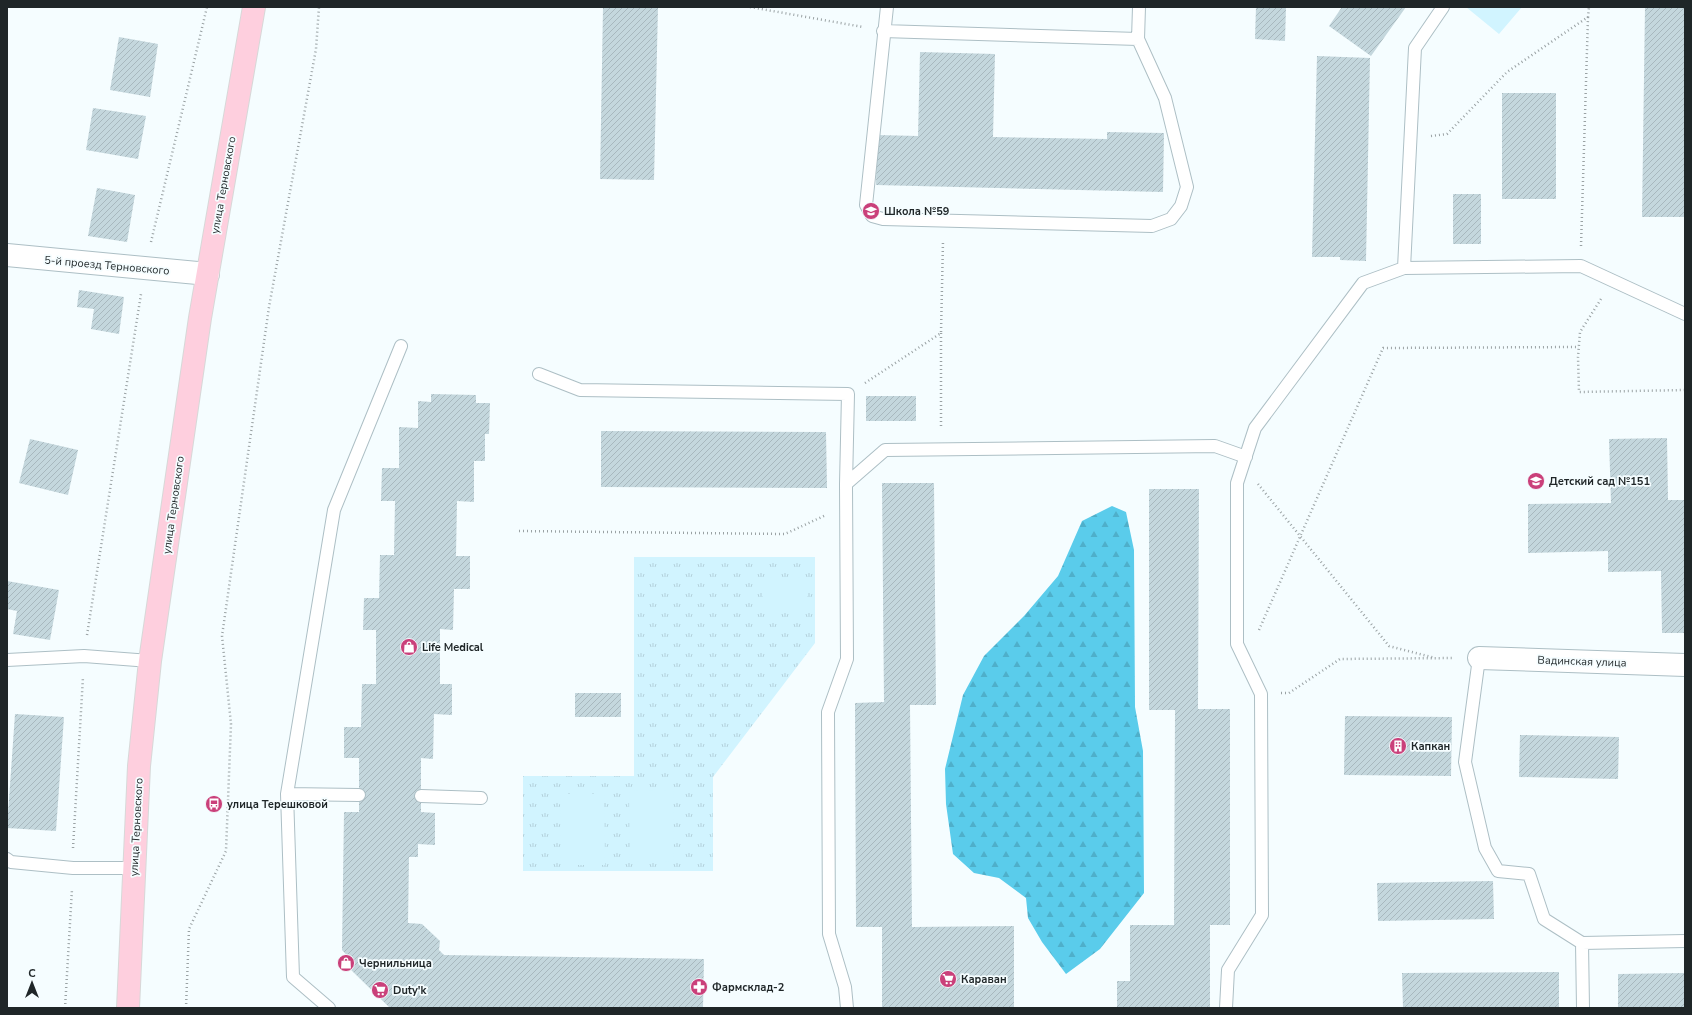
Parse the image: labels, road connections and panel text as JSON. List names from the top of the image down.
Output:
{
  "streets": {
    "main road": ["улица Терновского"],
    "street": ["5-й проезд Терновского", "Вадинская улица"]
  },
  "crossings": [
    ["улица Терновского", "5-й проезд Терновского"]
  ],
  "places": {
    "school or university": ["Школа №59", "Детский сад №151"],
    "shop": ["Life Medical", "Чернильница"],
    "building": ["Капкан"],
    "bus stop": ["улица Терешковой"],
    "supermarket": ["Караван", "Duty'k"],
    "pharmacy": ["Фармсклад-2"]
  },
  "north": "top"
}
